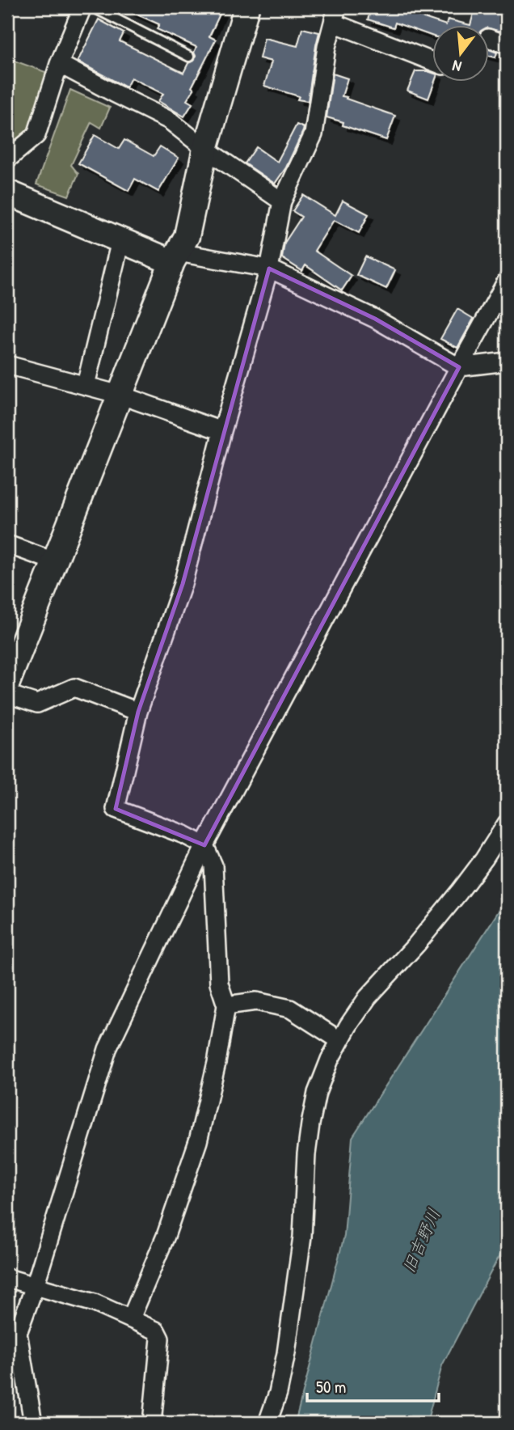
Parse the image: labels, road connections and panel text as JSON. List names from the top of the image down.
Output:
{
  "water": ["旧吉野川"],
  "scale_bar": "50 m",
  "north": "bottom"
}
